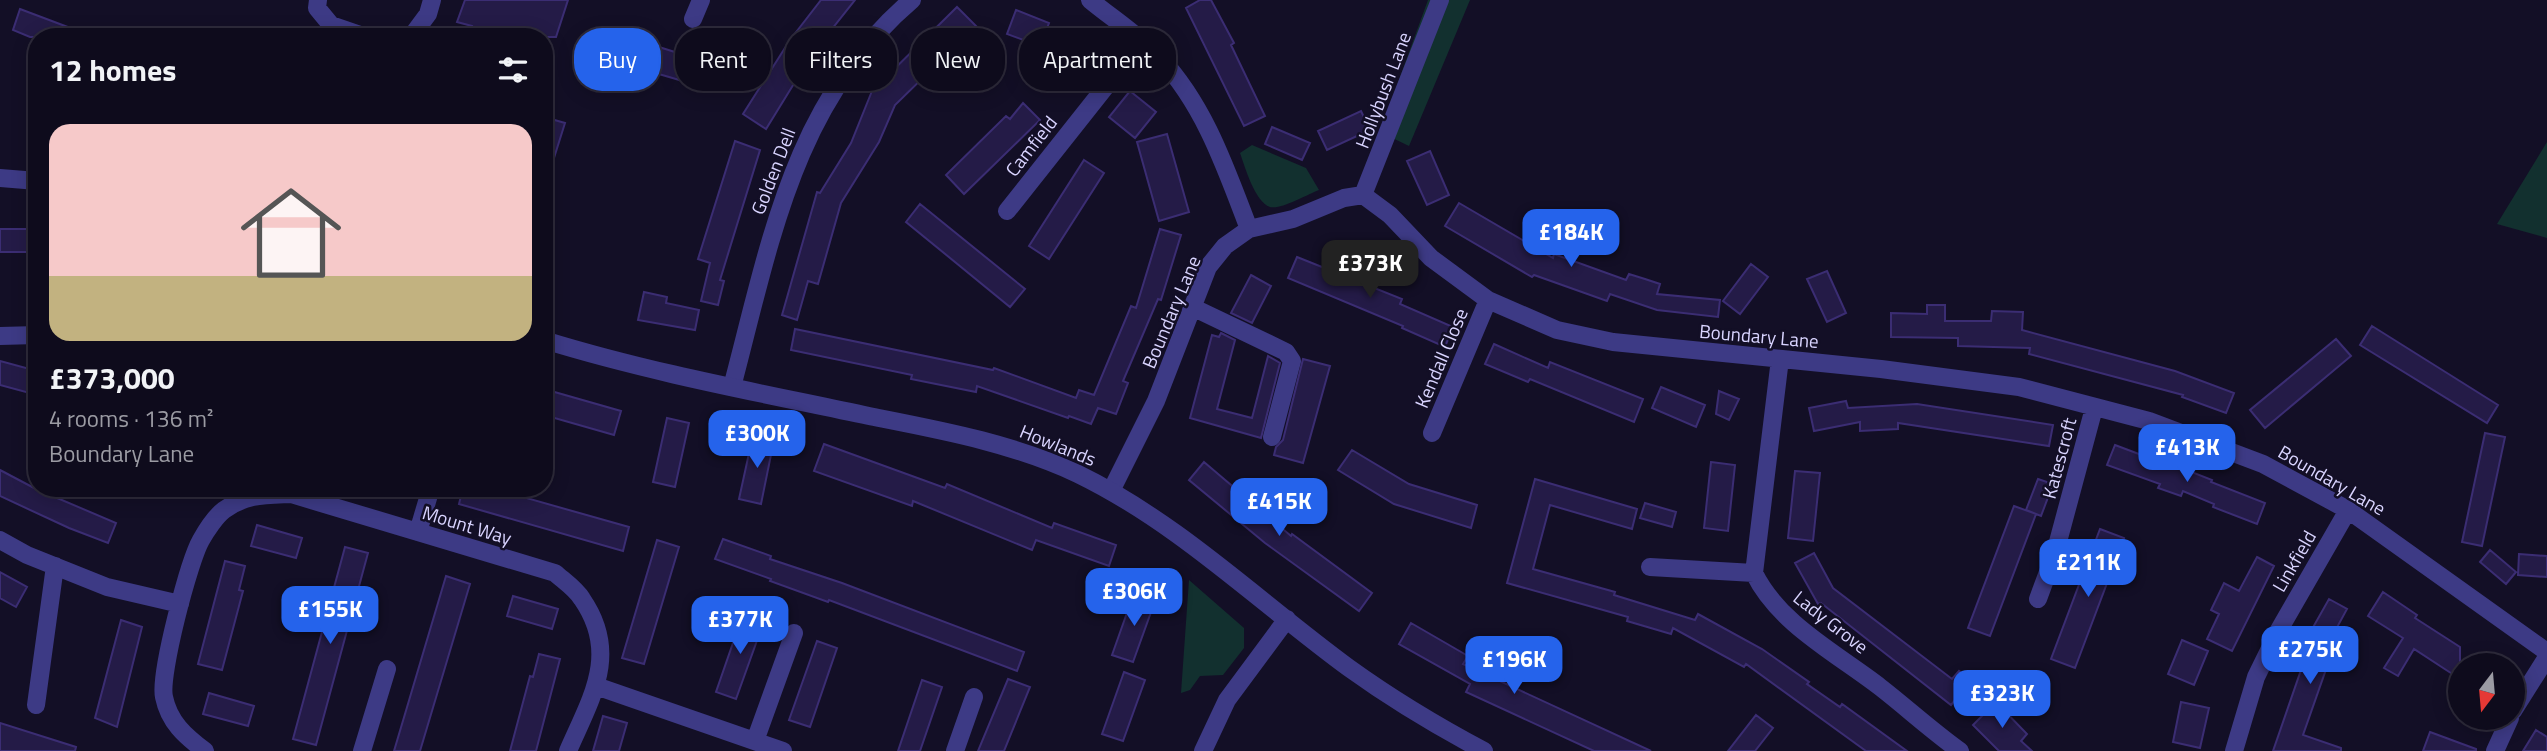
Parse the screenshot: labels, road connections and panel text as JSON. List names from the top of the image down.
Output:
{
  "streets": {
    "street": [
      "Hollybush Lane",
      "Camfield",
      "Golden Dell",
      "Boundary Lane",
      "Kendall Close",
      "Howlands",
      "Katescroft",
      "Mount Way",
      "Linkfield",
      "Lady Grove"
    ]
  },
  "crossings": [
    ["Hollybush Lane", "Boundary Lane"],
    ["Golden Dell", "Howlands"],
    ["Boundary Lane", "Kendall Close"],
    ["Boundary Lane", "Howlands"],
    ["Boundary Lane", "Katescroft"],
    ["Boundary Lane", "Linkfield"]
  ],
  "north": "bottom",
  "page": {
    "chip": [
      "Buy",
      "Rent",
      "Filters",
      "New",
      "Apartment"
    ],
    "heading": "12 homes",
    "list": [
      {
        "name": "£373,000",
        "note": "4 rooms · 136 m² · Boundary Lane"
      }
    ],
    "price": [
      "£184K",
      "£373K",
      "£300K",
      "£413K",
      "£415K",
      "£211K",
      "£306K",
      "£155K",
      "£377K",
      "£275K",
      "£196K",
      "£323K"
    ]
  }
}
